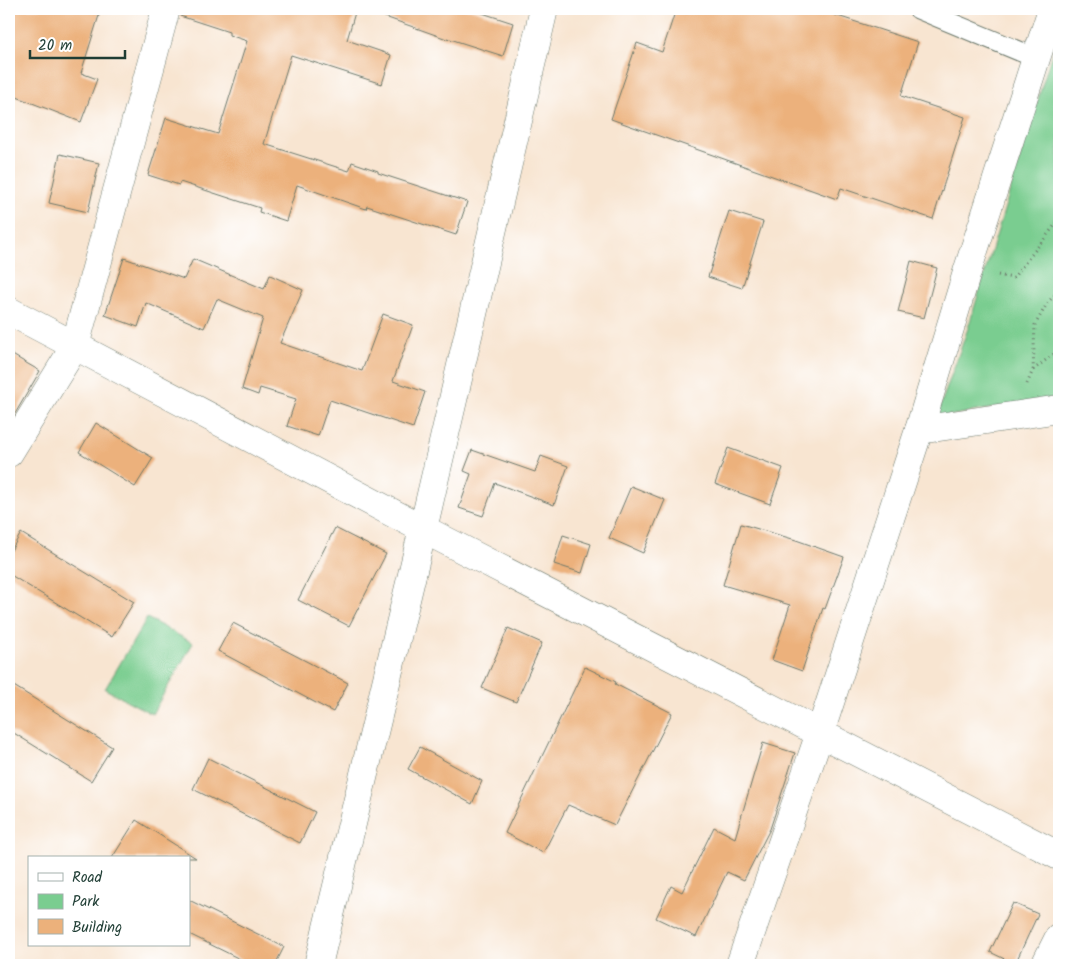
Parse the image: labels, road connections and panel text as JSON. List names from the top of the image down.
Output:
{
  "legend": ["Road", "Park", "Building"],
  "scale_bar": "20 m"
}
